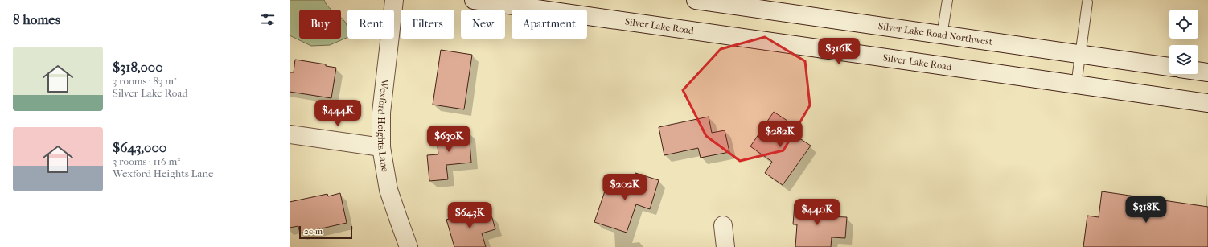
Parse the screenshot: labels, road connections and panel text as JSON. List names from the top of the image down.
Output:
{
  "streets": {
    "main road": ["Silver Lake Road", "Silver Lake Road Northwest", "Wexford Heights Lane"]
  },
  "scale_bar": "20 m",
  "page": {
    "heading": "8 homes",
    "chip": [
      "Buy",
      "Rent",
      "Filters",
      "New",
      "Apartment"
    ],
    "price": [
      "$316K",
      "$444K",
      "$282K",
      "$630K",
      "$202K",
      "$318K",
      "$440K",
      "$643K"
    ],
    "list": [
      {
        "name": "$318,000",
        "note": "3 rooms · 83 m² · Silver Lake Road"
      },
      {
        "name": "$643,000",
        "note": "3 rooms · 116 m² · Wexford Heights Lane"
      }
    ],
    "scale": "20 m"
  }
}
